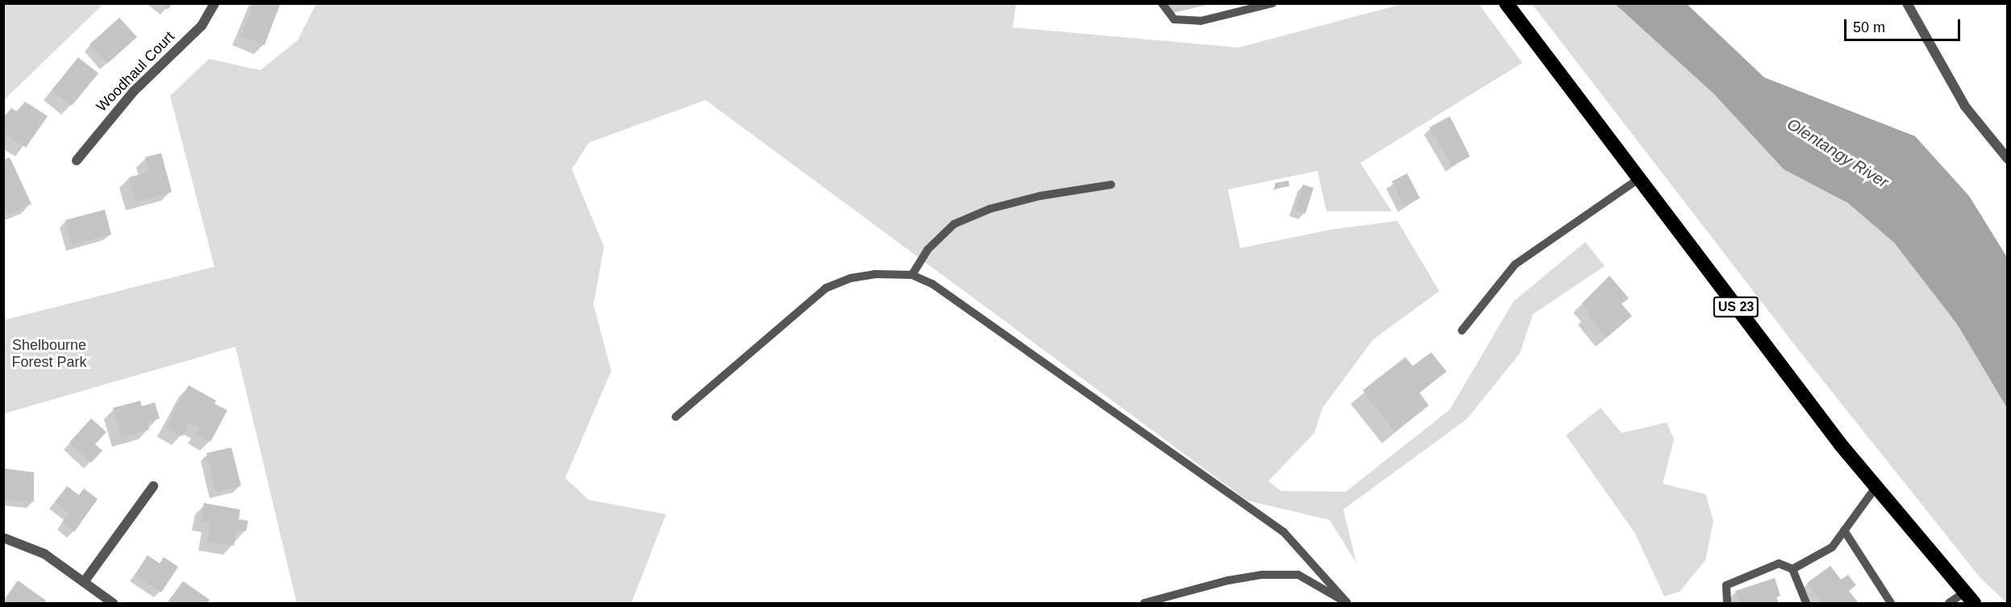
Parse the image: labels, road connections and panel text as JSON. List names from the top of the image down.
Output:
{
  "streets": {
    "highway": ["US 23"],
    "street": ["Woodhaul Court"]
  },
  "water": ["Olentangy River"],
  "parks": ["Shelbourne Forest Park"],
  "scale_bar": "50 m"
}
